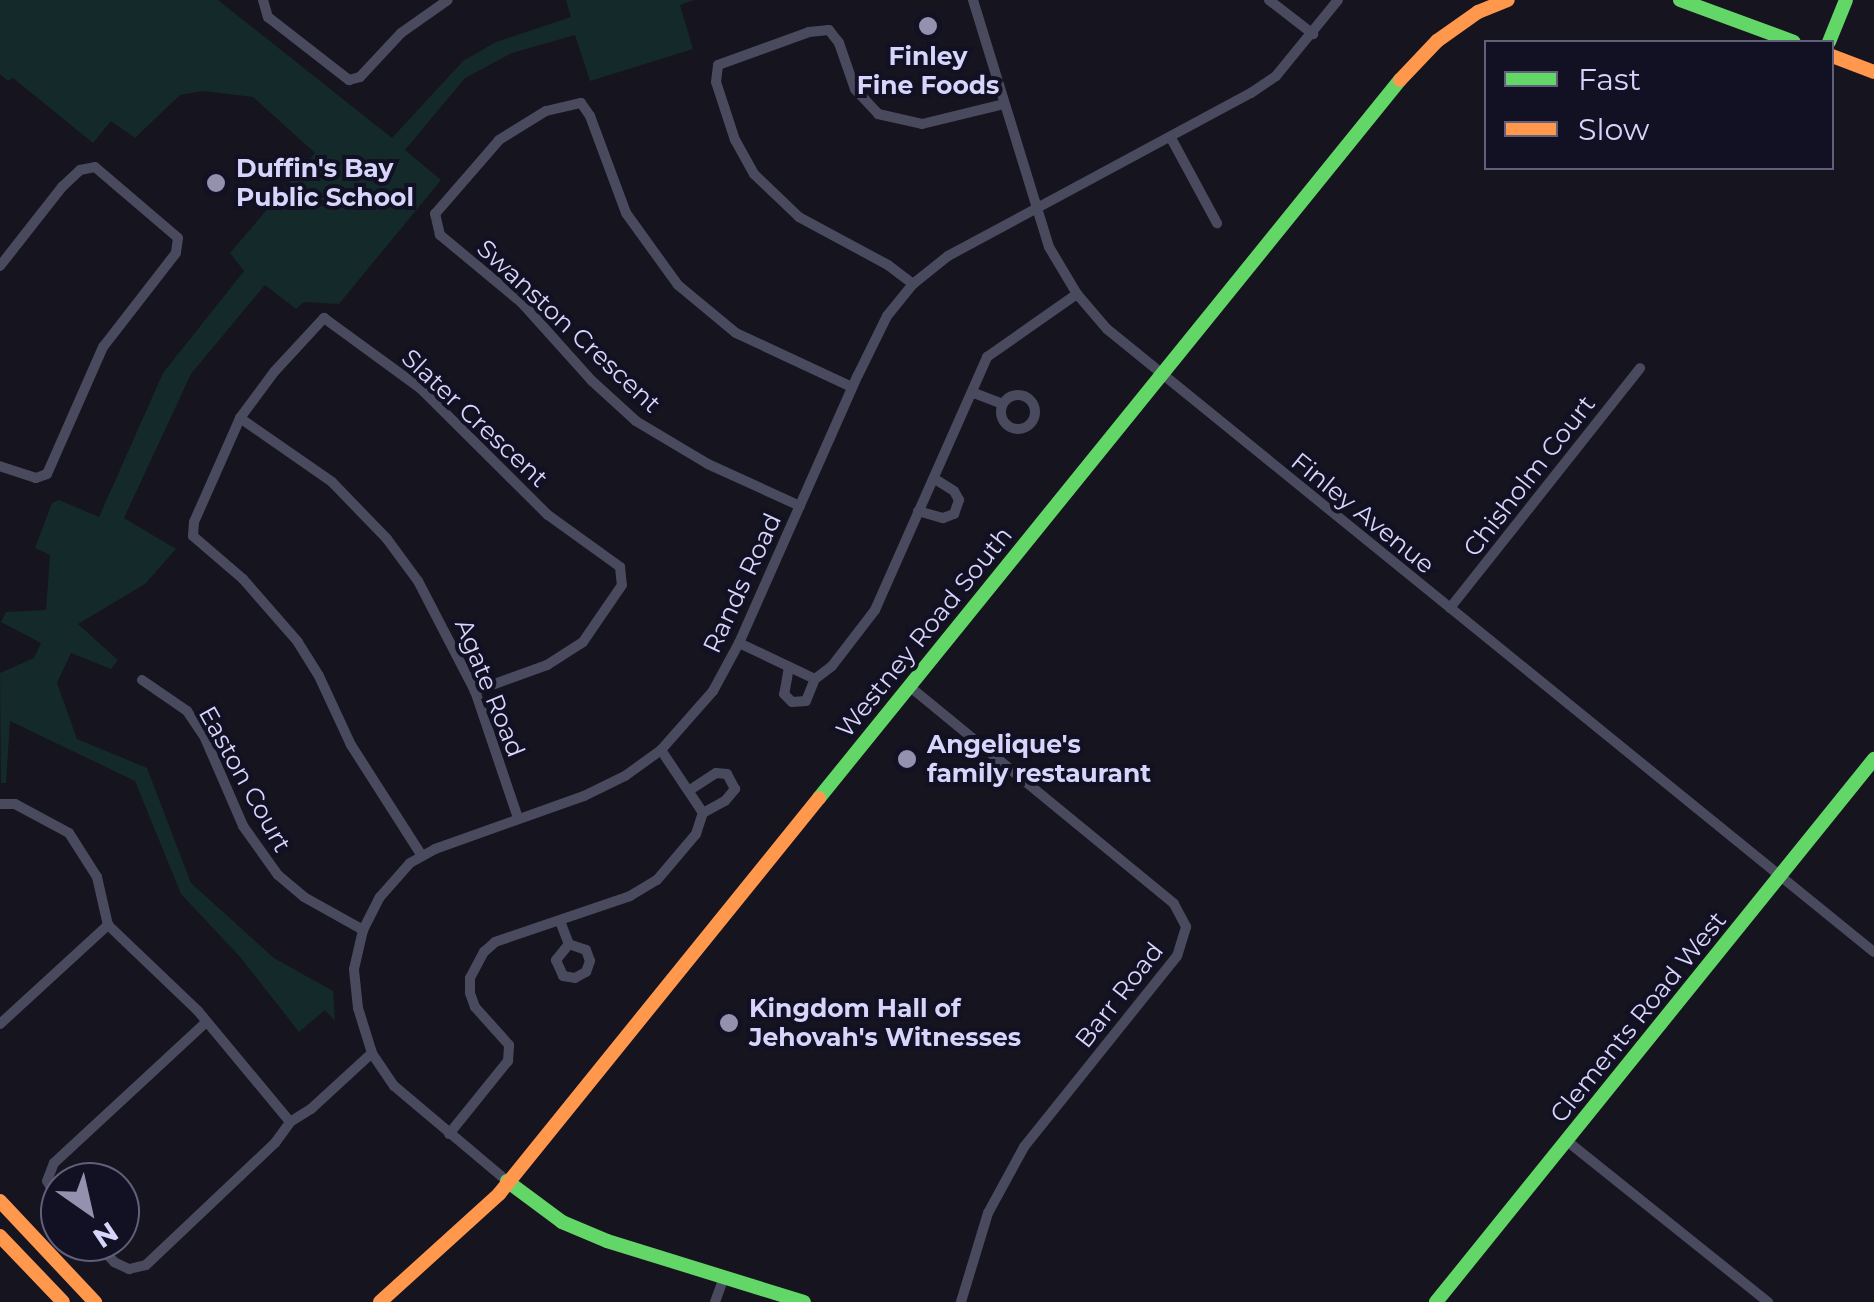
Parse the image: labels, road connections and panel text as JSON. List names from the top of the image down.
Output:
{
  "streets": {
    "main road": ["Westney Road South", "Clements Road West"],
    "street": [
      "Swanston Crescent",
      "Slater Crescent",
      "Chisholm Court",
      "Finley Avenue",
      "Rands Road",
      "Agate Road",
      "Easton Court",
      "Barr Road"
    ]
  },
  "crossings": [
    ["Swanston Crescent", "Rands Road"],
    ["Slater Crescent", "Rands Road"],
    ["Slater Crescent", "Agate Road"],
    ["Chisholm Court", "Finley Avenue"],
    ["Finley Avenue", "Rands Road"],
    ["Finley Avenue", "Westney Road South"],
    ["Finley Avenue", "Clements Road West"],
    ["Rands Road", "Westney Road South"],
    ["Rands Road", "Agate Road"],
    ["Rands Road", "Easton Court"],
    ["Westney Road South", "Barr Road"]
  ],
  "places": [
    "Finley Fine Foods",
    "Duffin's Bay Public School",
    "Angelique's family restaurant",
    "Kingdom Hall of Jehovah's Witnesses"
  ],
  "legend": ["Fast", "Slow"],
  "north": "bottom right"
}
